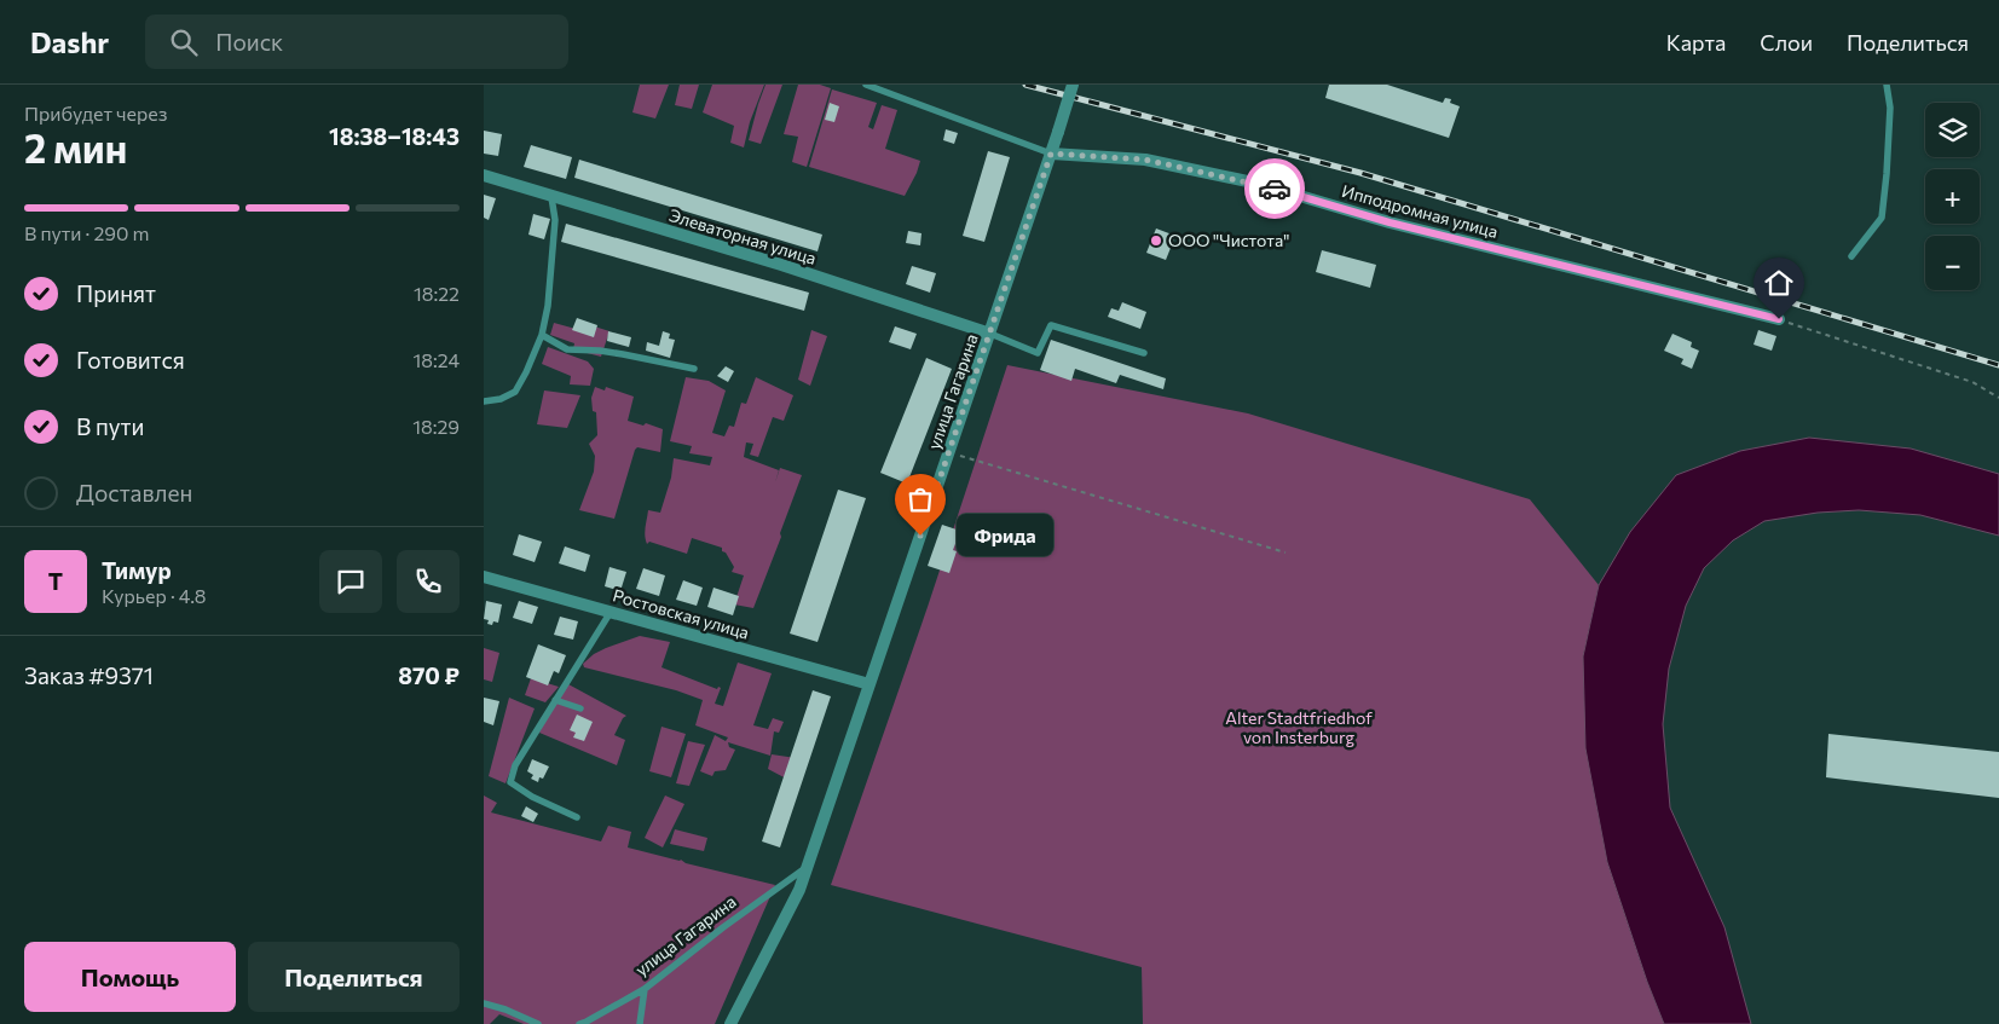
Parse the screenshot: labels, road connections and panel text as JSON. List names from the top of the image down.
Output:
{
  "streets": {
    "street": [
      "Ипподромная улица",
      "Элеваторная улица",
      "улица Гагарина",
      "Ростовская улица"
    ]
  },
  "crossings": [
    ["Ипподромная улица", "улица Гагарина"],
    ["Элеваторная улица", "улица Гагарина"],
    ["улица Гагарина", "Ростовская улица"]
  ],
  "parks": ["Alter Stadtfriedhof von Insterburg"],
  "places": ["ООО \"Чистота\"", "Фрида"],
  "page": {
    "header": "Dashr",
    "search": "Поиск",
    "nav": ["Карта", "Слои", "Поделиться"],
    "heading": ["2 мин", "Прибудет через", "18:38–18:43"],
    "panel": [
      "Тимур",
      "Курьер · 4.8",
      "Заказ #9371",
      "870 ₽"
    ],
    "map_buttons": ["+", "−"],
    "bar": "В пути · 290 m",
    "list": [
      ["Принят", "18:22"],
      ["Готовится", "18:24"],
      ["В пути", "18:29"],
      "Доставлен"
    ],
    "bubble": "Фрида",
    "round": "Т",
    "buttons": ["Помощь", "Поделиться"]
  }
}
